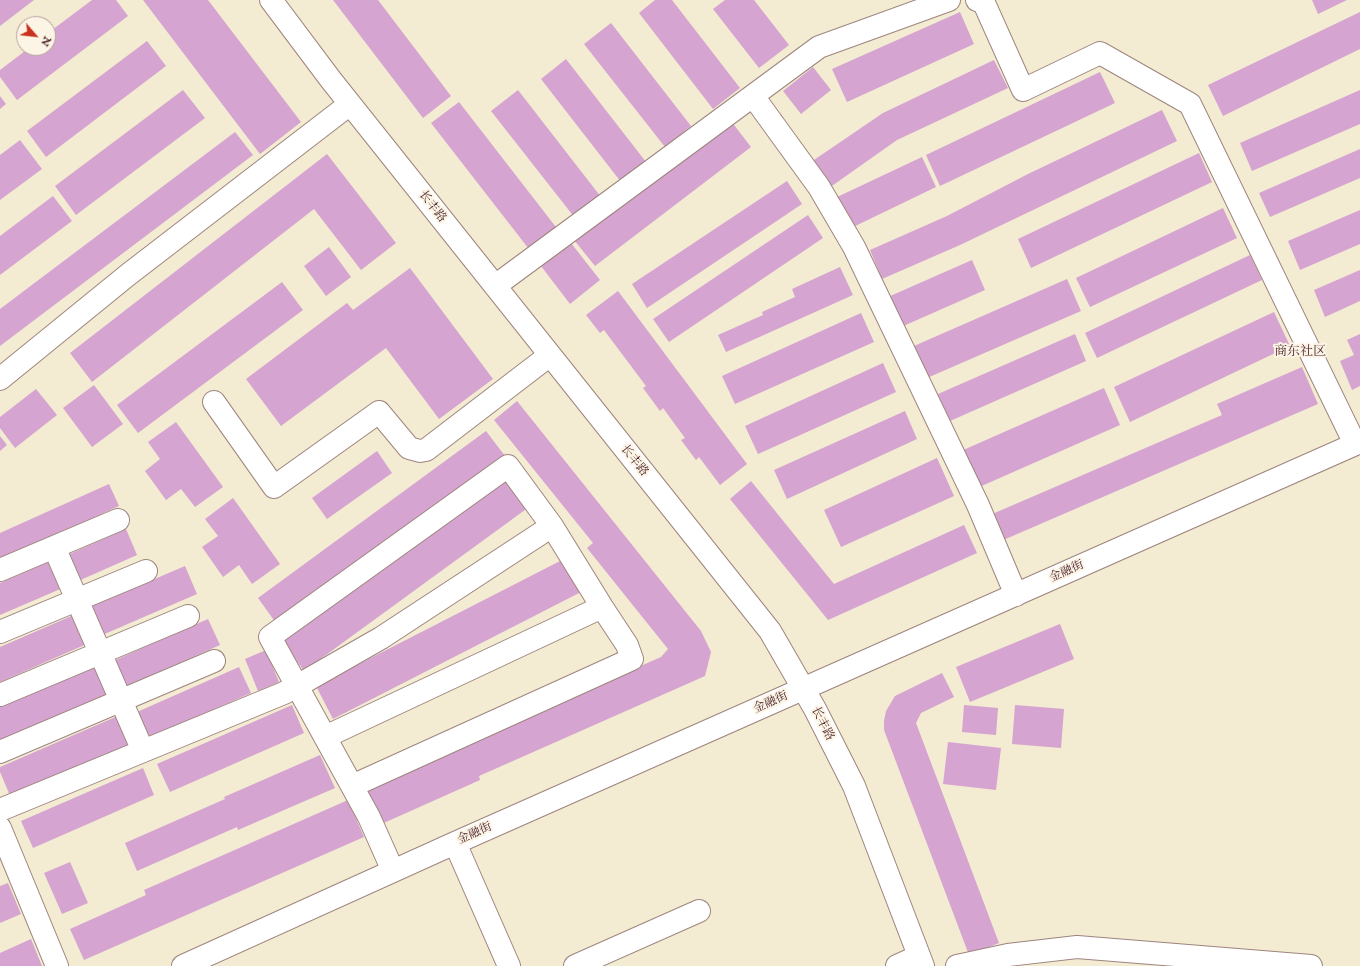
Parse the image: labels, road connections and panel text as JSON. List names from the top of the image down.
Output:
{
  "streets": {
    "street": ["长丰路", "金融街"]
  },
  "crossings": [
    ["长丰路", "金融街"]
  ],
  "districts": ["商东社区"],
  "north": "bottom right"
}
